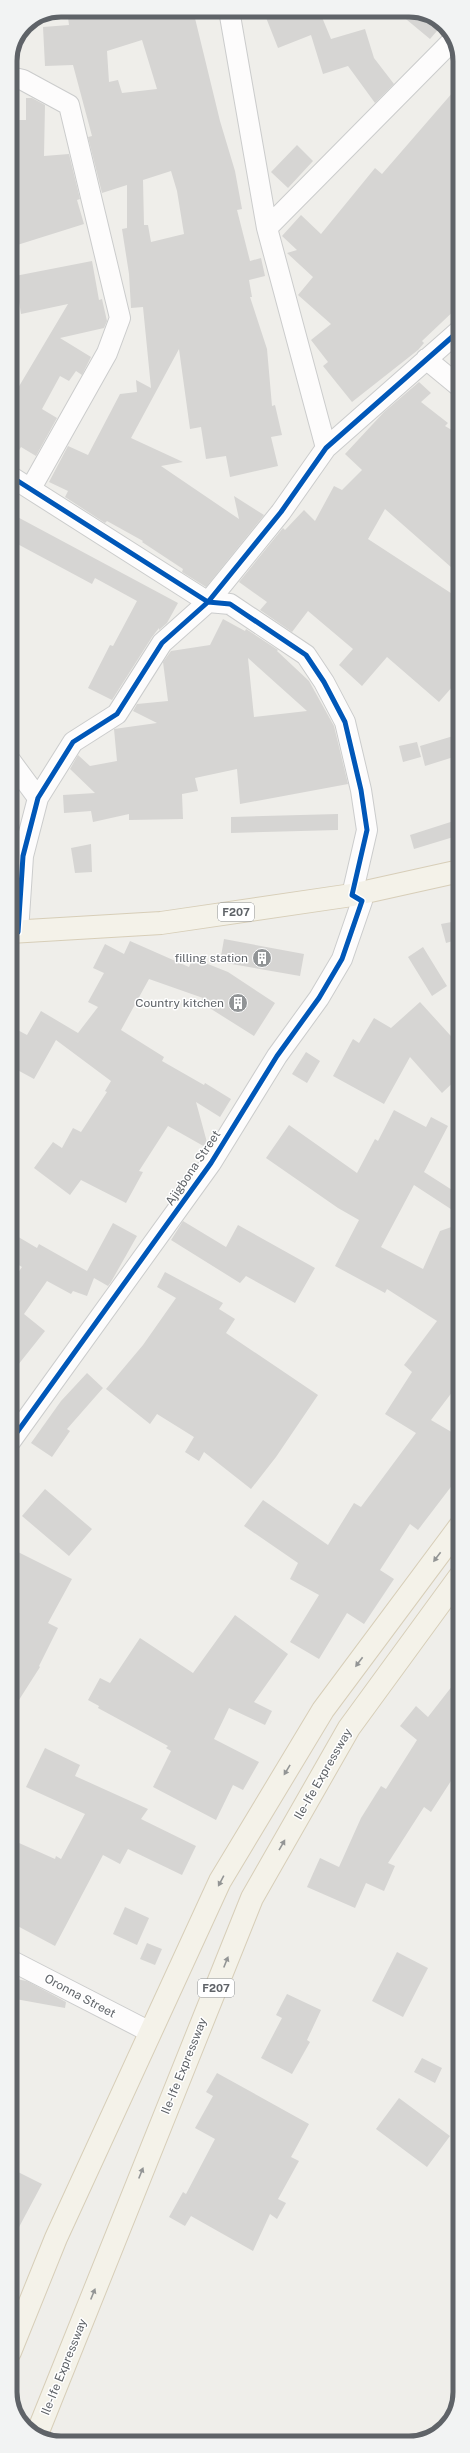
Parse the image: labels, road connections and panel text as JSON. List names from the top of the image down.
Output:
{
  "streets": {
    "main road": ["F207", "Ile-Ife Expressway"],
    "street": ["Ajigbona Street", "Oronna Street"]
  },
  "crossings": [
    ["F207", "Ajigbona Street"]
  ],
  "places": {
    "building": ["filling station", "Country kitchen"]
  }
}
